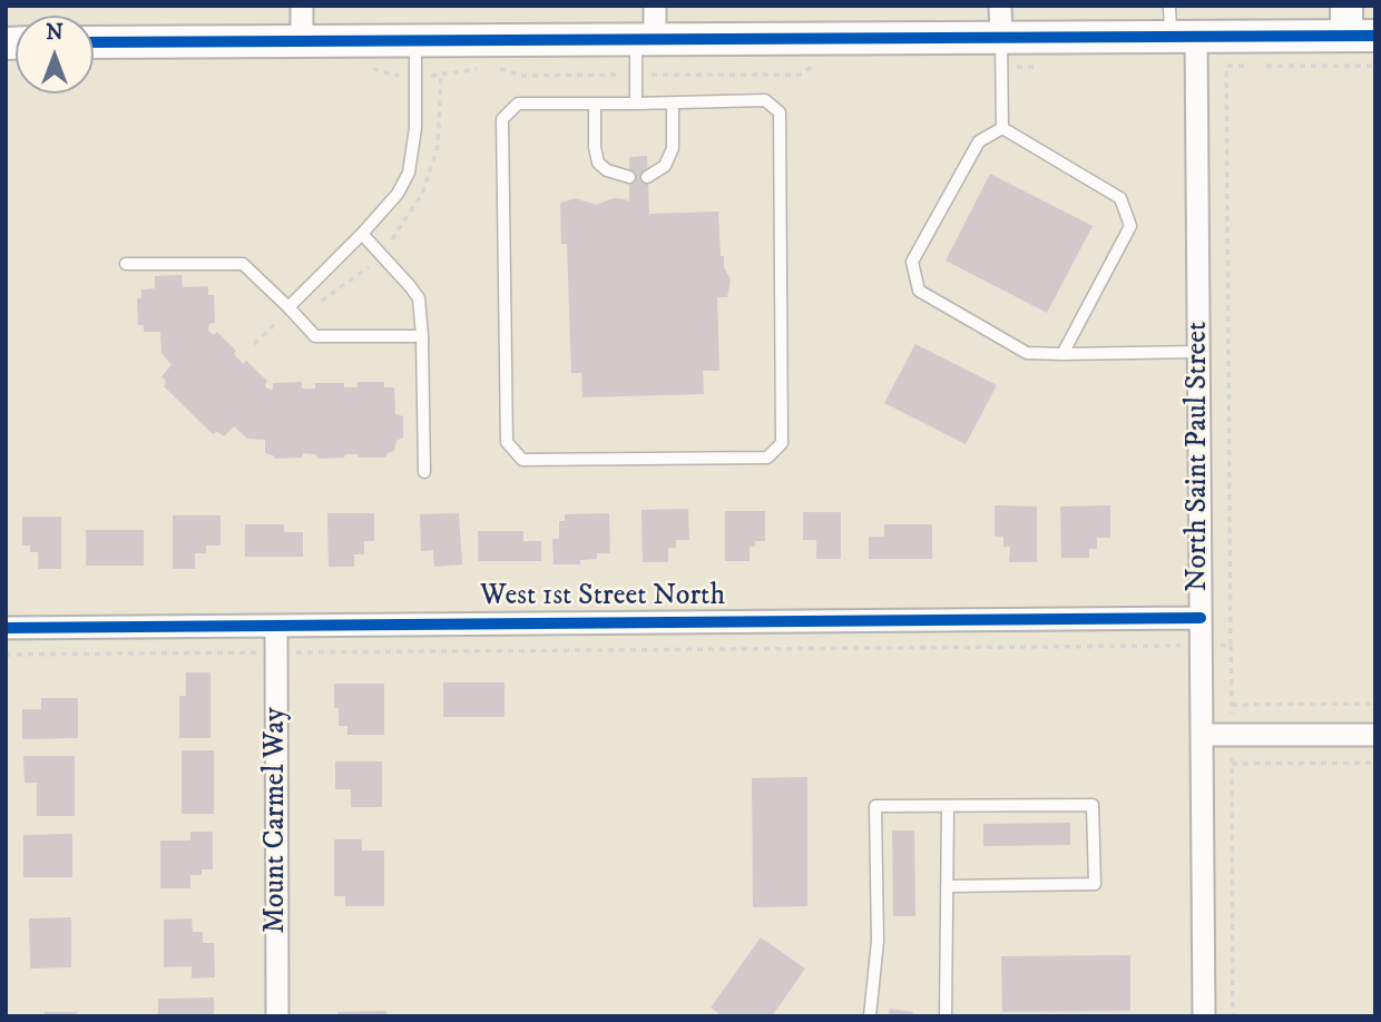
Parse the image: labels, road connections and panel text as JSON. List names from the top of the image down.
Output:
{
  "streets": {
    "street": ["North Saint Paul Street", "West 1st Street North", "Mount Carmel Way"]
  },
  "crossings": [
    ["North Saint Paul Street", "West 1st Street North"],
    ["West 1st Street North", "Mount Carmel Way"]
  ],
  "north": "top"
}
